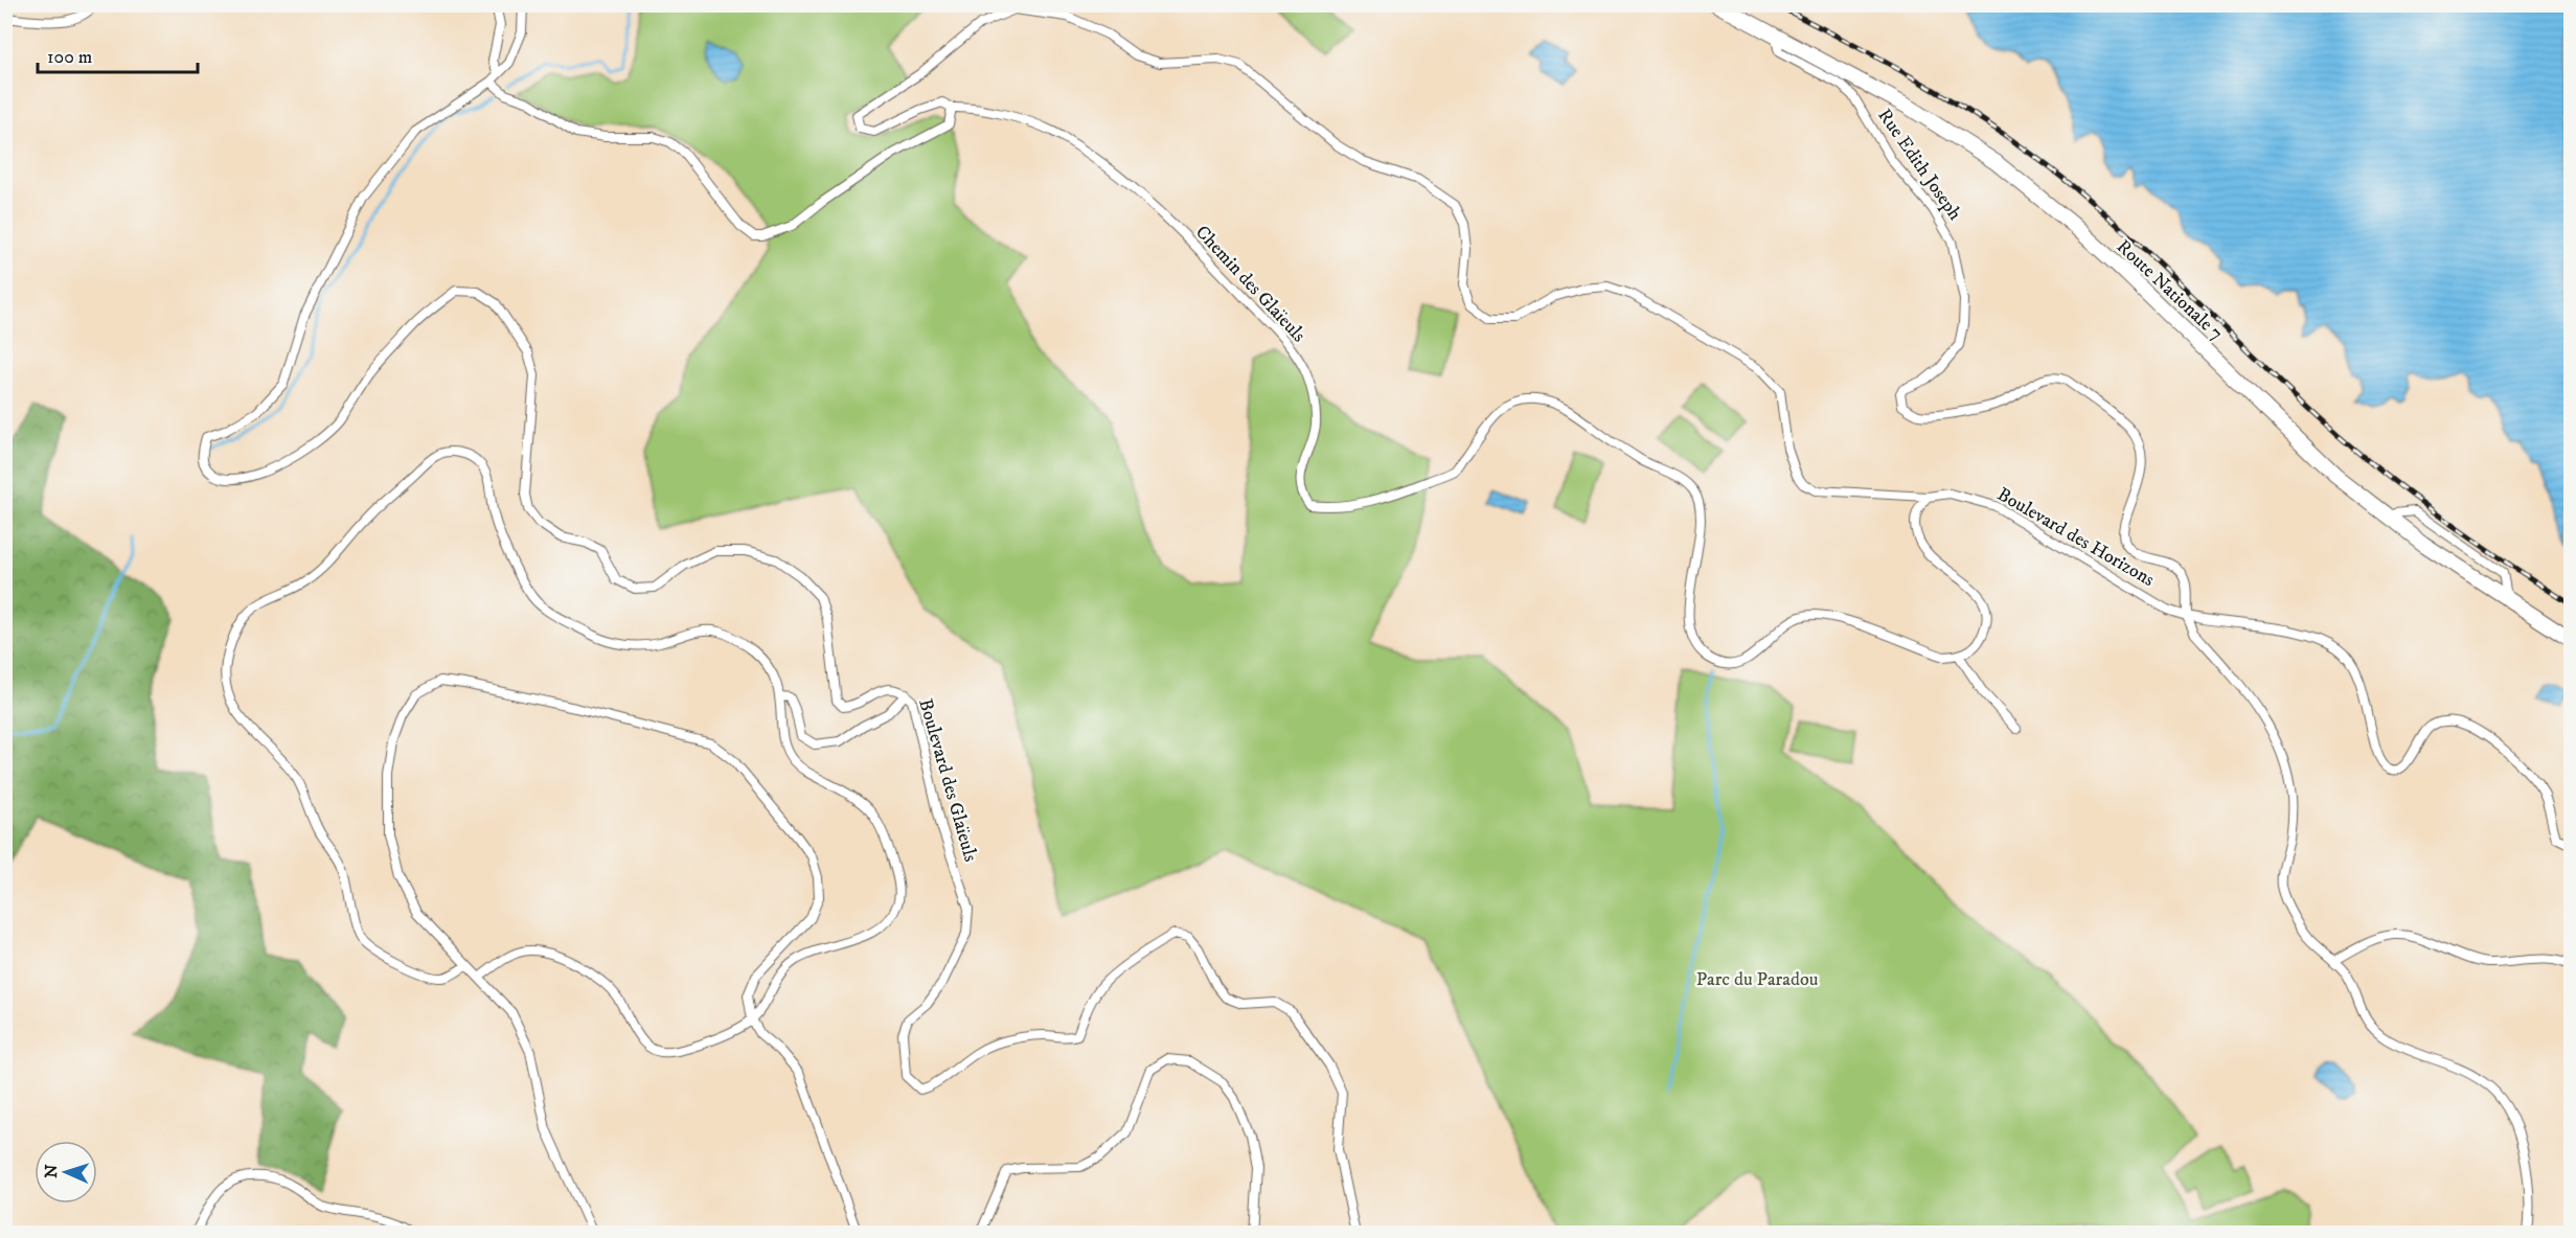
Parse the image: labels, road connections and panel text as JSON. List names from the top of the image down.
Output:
{
  "streets": {
    "main road": ["Route Nationale 7"],
    "street": [
      "Rue Edith Joseph",
      "Chemin des Glaïeuls",
      "Boulevard des Horizons",
      "Boulevard des Glaïeuls"
    ]
  },
  "crossings": [
    ["Rue Edith Joseph", "Route Nationale 7"],
    ["Rue Edith Joseph", "Boulevard des Horizons"],
    ["Chemin des Glaïeuls", "Boulevard des Horizons"]
  ],
  "parks": ["Parc du Paradou"],
  "scale_bar": "100 m",
  "north": "left"
}
